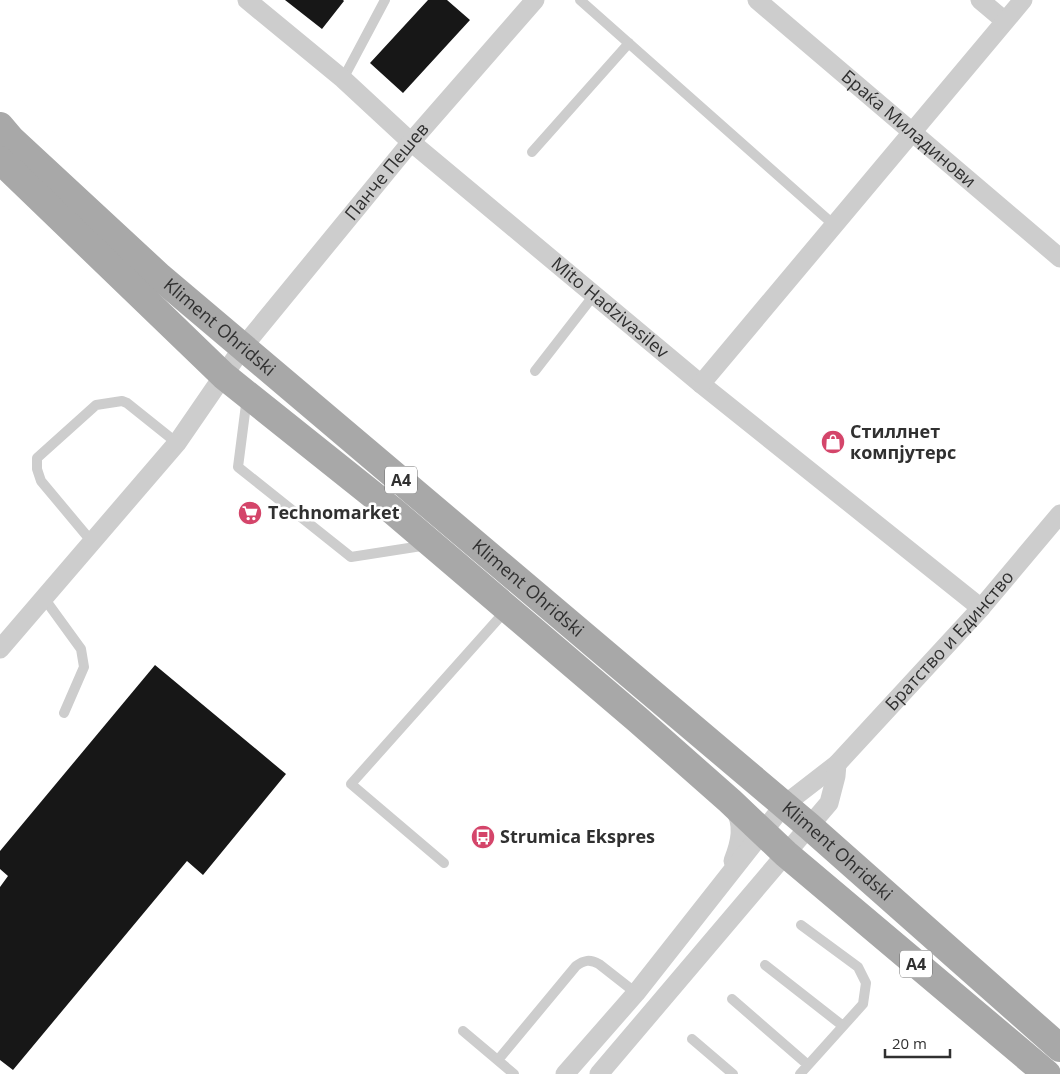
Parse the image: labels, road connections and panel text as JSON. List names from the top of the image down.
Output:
{
  "streets": {
    "main road": ["Kliment Ohridski", "A4"],
    "street": [
      "Браќа Миладинови",
      "Панче Пешев",
      "Mito Hadzivasilev",
      "Братство и Единство"
    ]
  },
  "crossings": [
    ["Панче Пешев", "Mito Hadzivasilev"],
    ["Панче Пешев", "Kliment Ohridski"],
    ["Mito Hadzivasilev", "Братство и Единство"],
    ["Kliment Ohridski", "Братство и Единство"]
  ],
  "places": {
    "shop": ["Стиллнет компјутерс"],
    "supermarket": ["Technomarket"],
    "bus stop": ["Strumica Ekspres"]
  },
  "scale_bar": "20 m"
}
